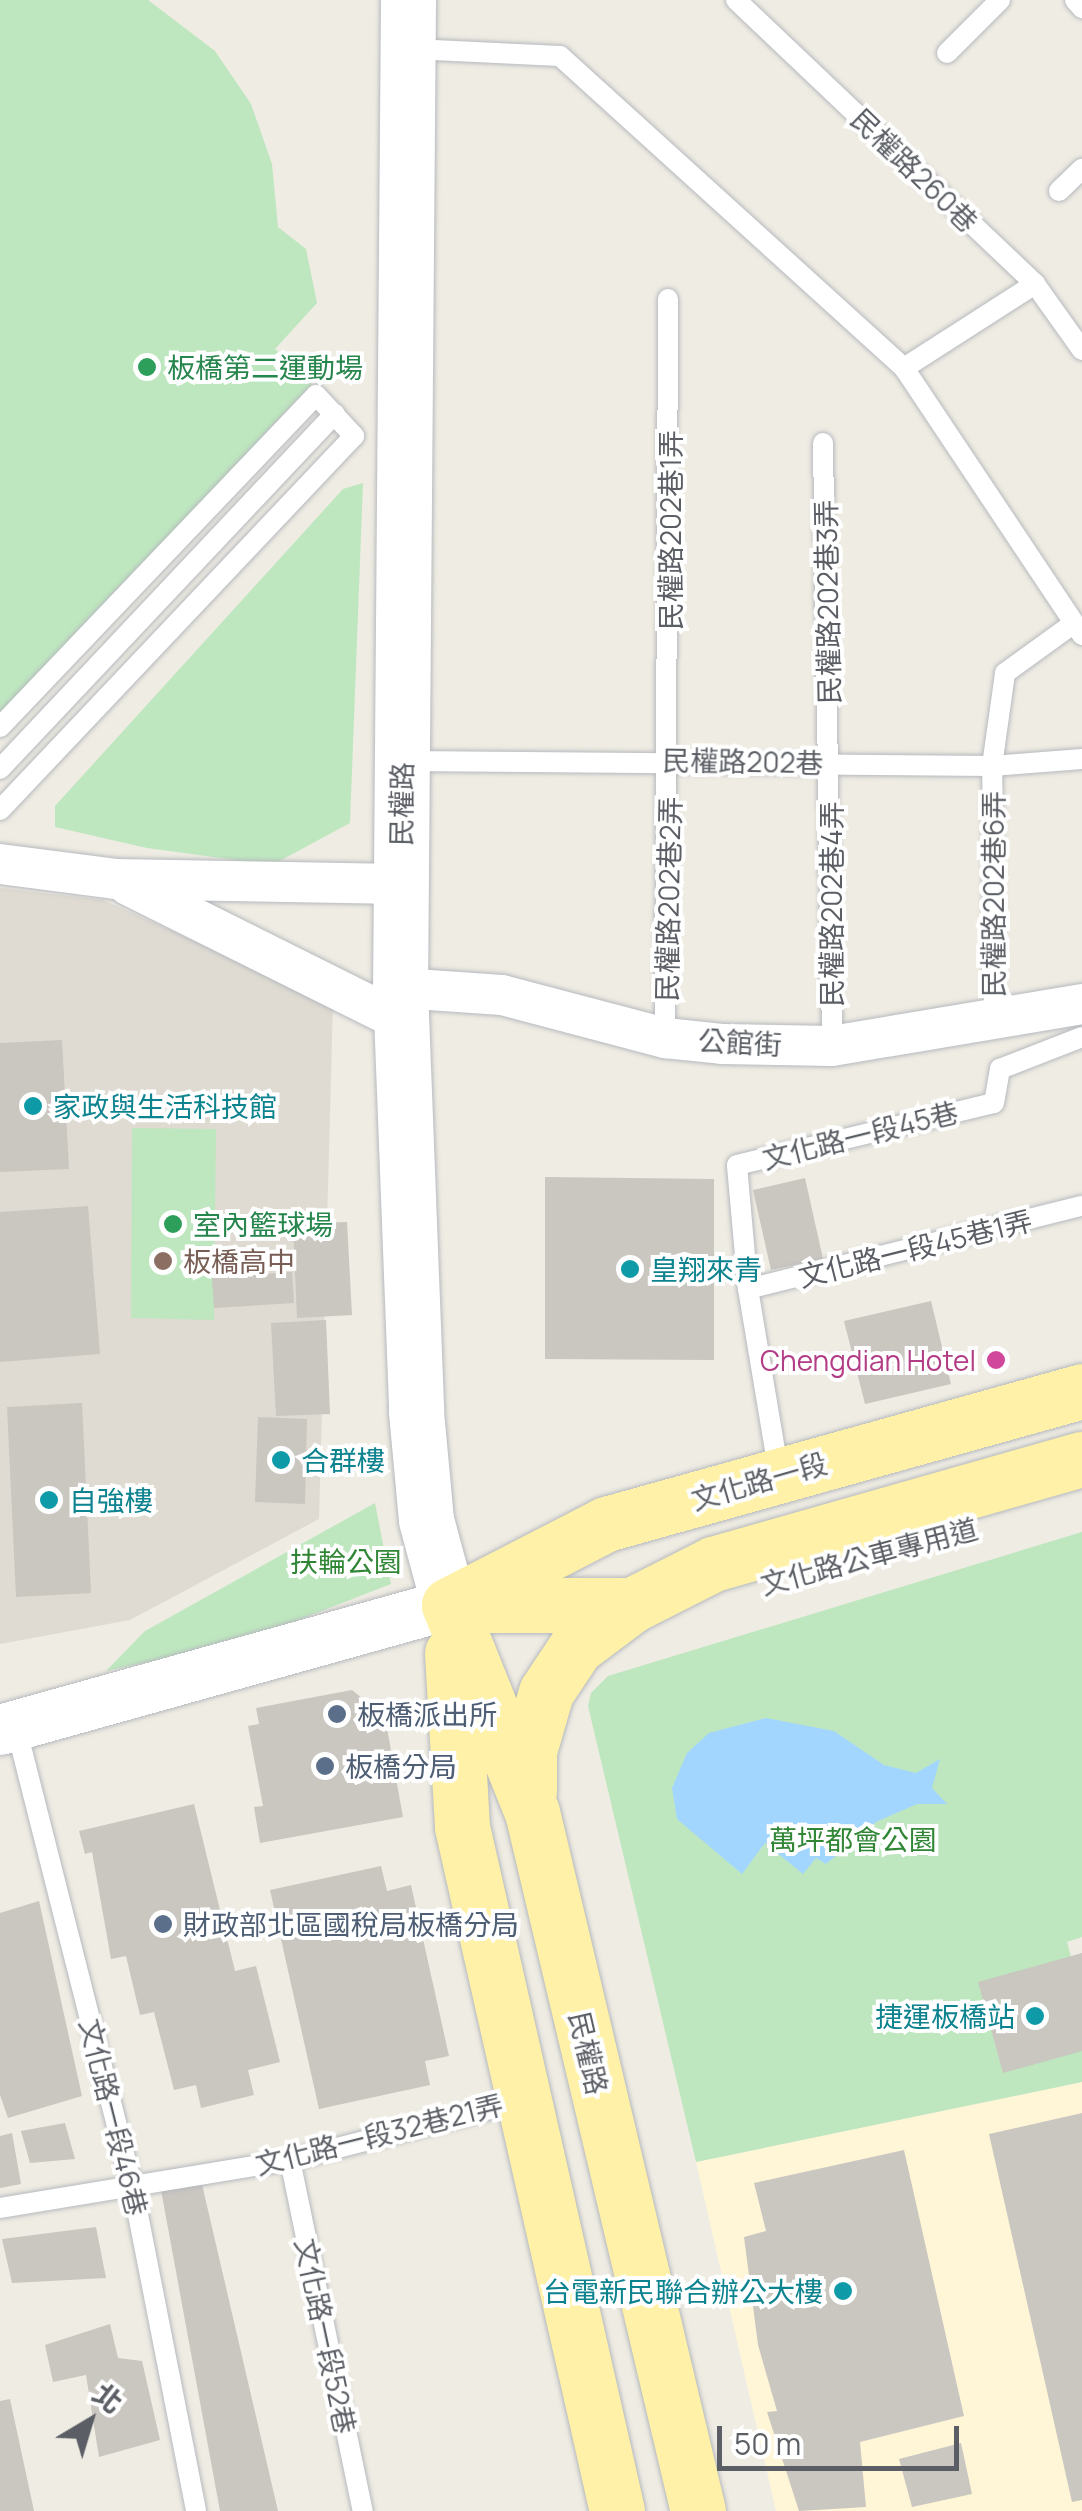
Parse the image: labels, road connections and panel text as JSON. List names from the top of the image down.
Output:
{
  "streets": {
    "main road": ["民權路", "文化路一段", "文化路公車專用道"],
    "street": ["公館街"],
    "lane": [
      "民權路260巷",
      "民權路202巷1弄",
      "民權路202巷3弄",
      "民權路202巷",
      "民權路202巷6弄",
      "民權路202巷2弄",
      "民權路202巷4弄",
      "文化路一段45巷",
      "文化路一段45巷1弄",
      "文化路一段46巷",
      "文化路一段32巷21弄",
      "文化路一段52巷"
    ]
  },
  "crossings": [
    ["民權路202巷1弄", "民權路202巷"],
    ["民權路202巷1弄", "民權路202巷2弄"],
    ["民權路202巷3弄", "民權路202巷"],
    ["民權路202巷3弄", "民權路202巷4弄"],
    ["民權路202巷", "民權路"],
    ["民權路202巷", "民權路202巷6弄"],
    ["民權路202巷", "民權路202巷2弄"],
    ["民權路202巷", "民權路202巷4弄"],
    ["民權路", "公館街"],
    ["民權路", "文化路一段"],
    ["民權路", "文化路一段32巷21弄"],
    ["民權路202巷6弄", "公館街"],
    ["民權路202巷2弄", "公館街"],
    ["民權路202巷4弄", "公館街"],
    ["文化路一段45巷", "文化路一段45巷1弄"],
    ["文化路一段45巷", "文化路一段"],
    ["文化路一段", "文化路公車專用道"],
    ["文化路一段", "文化路一段46巷"],
    ["文化路一段46巷", "文化路一段32巷21弄"],
    ["文化路一段32巷21弄", "文化路一段52巷"]
  ],
  "parks": ["扶輪公園", "萬坪都會公園"],
  "places": [
    "板橋第二運動場",
    "家政與生活科技館",
    "室內籃球場",
    "板橋高中",
    "皇翔來青",
    "Chengdian Hotel",
    "合群樓",
    "自強樓",
    "板橋派出所",
    "板橋分局",
    "財政部北區國稅局板橋分局",
    "捷運板橋站",
    "台電新民聯合辦公大樓"
  ],
  "scale_bar": "50 m",
  "north": "top right"
}
